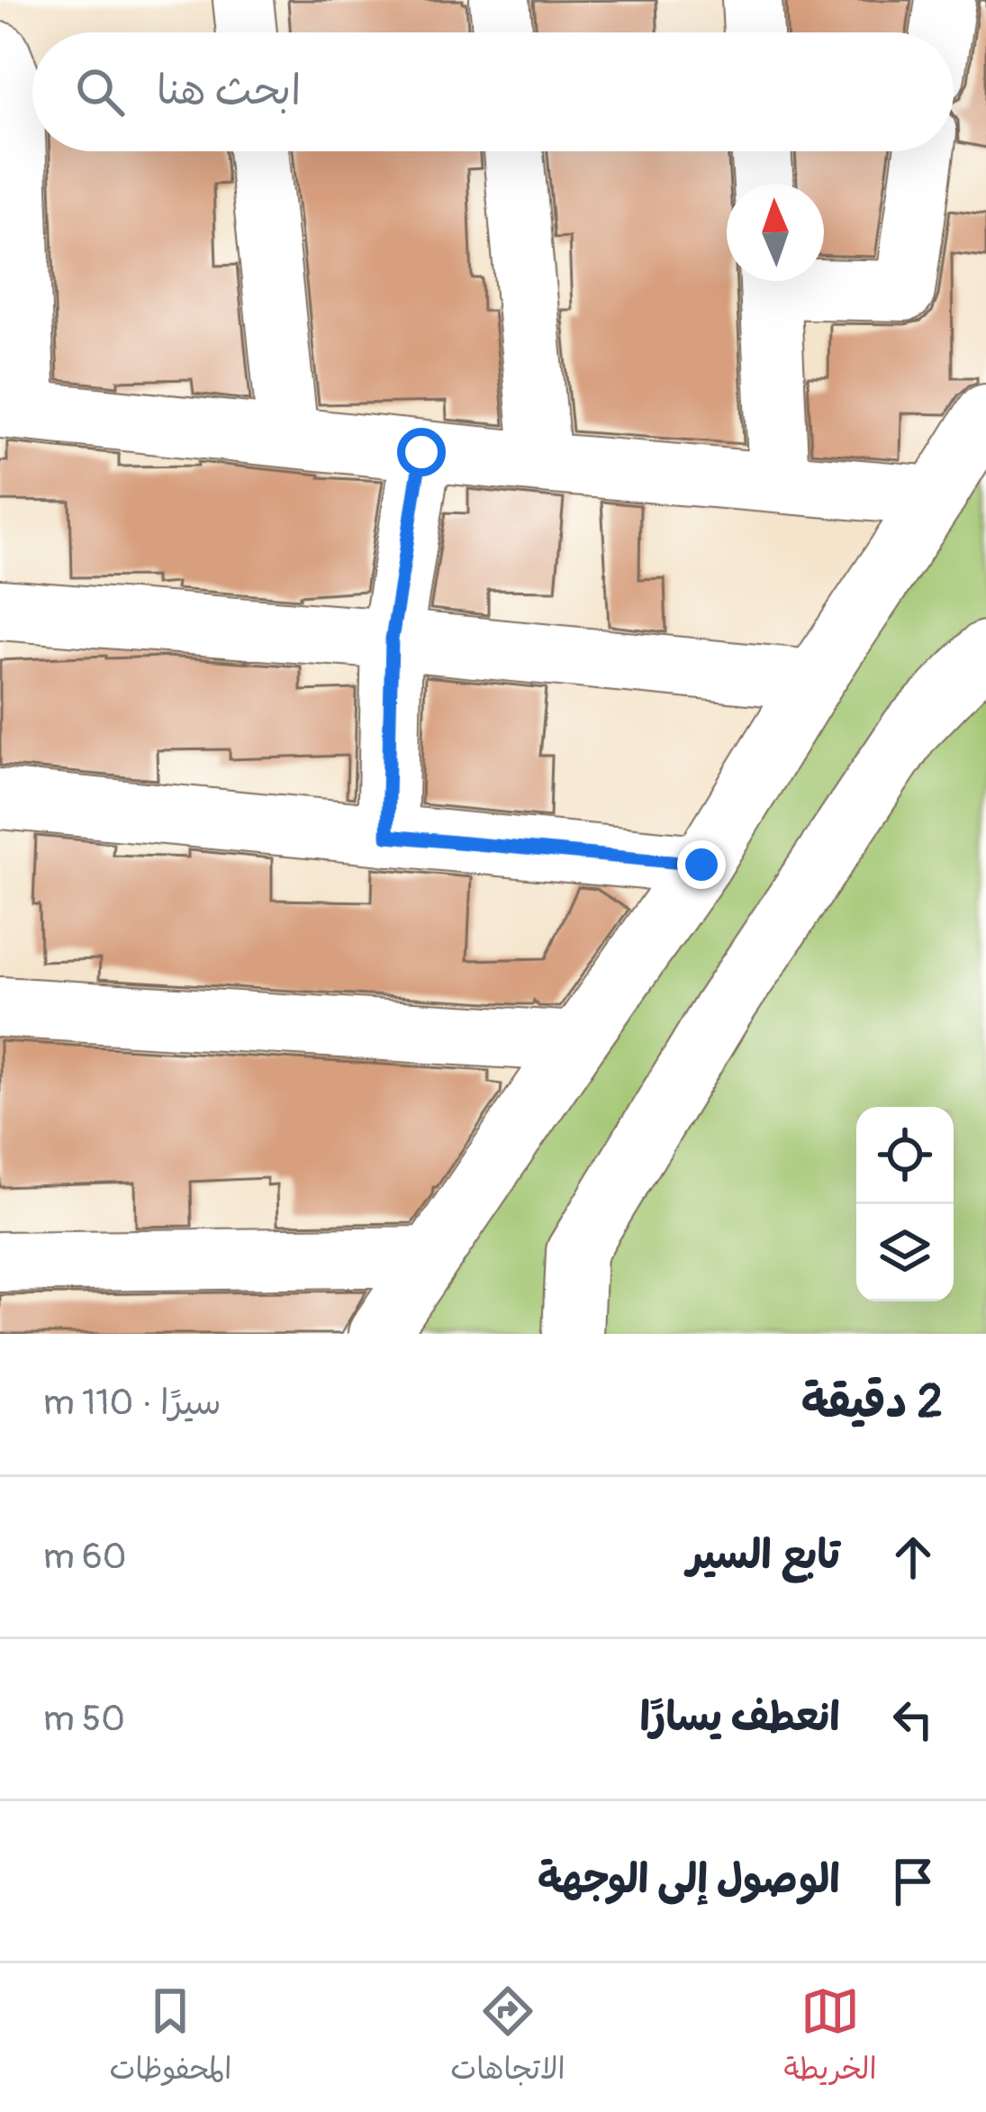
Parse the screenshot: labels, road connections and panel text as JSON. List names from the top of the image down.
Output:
{
  "north": "top",
  "page": {
    "search": "ابحث هنا",
    "heading": ["2 دقيقة", "سيرًا · 110 m"],
    "list": [
      ["تابع السير", "60 m"],
      ["انعطف يسارًا", "50 m"],
      "الوصول إلى الوجهة"
    ],
    "nav": ["الخريطة", "الاتجاهات", "المحفوظات"]
  }
}
